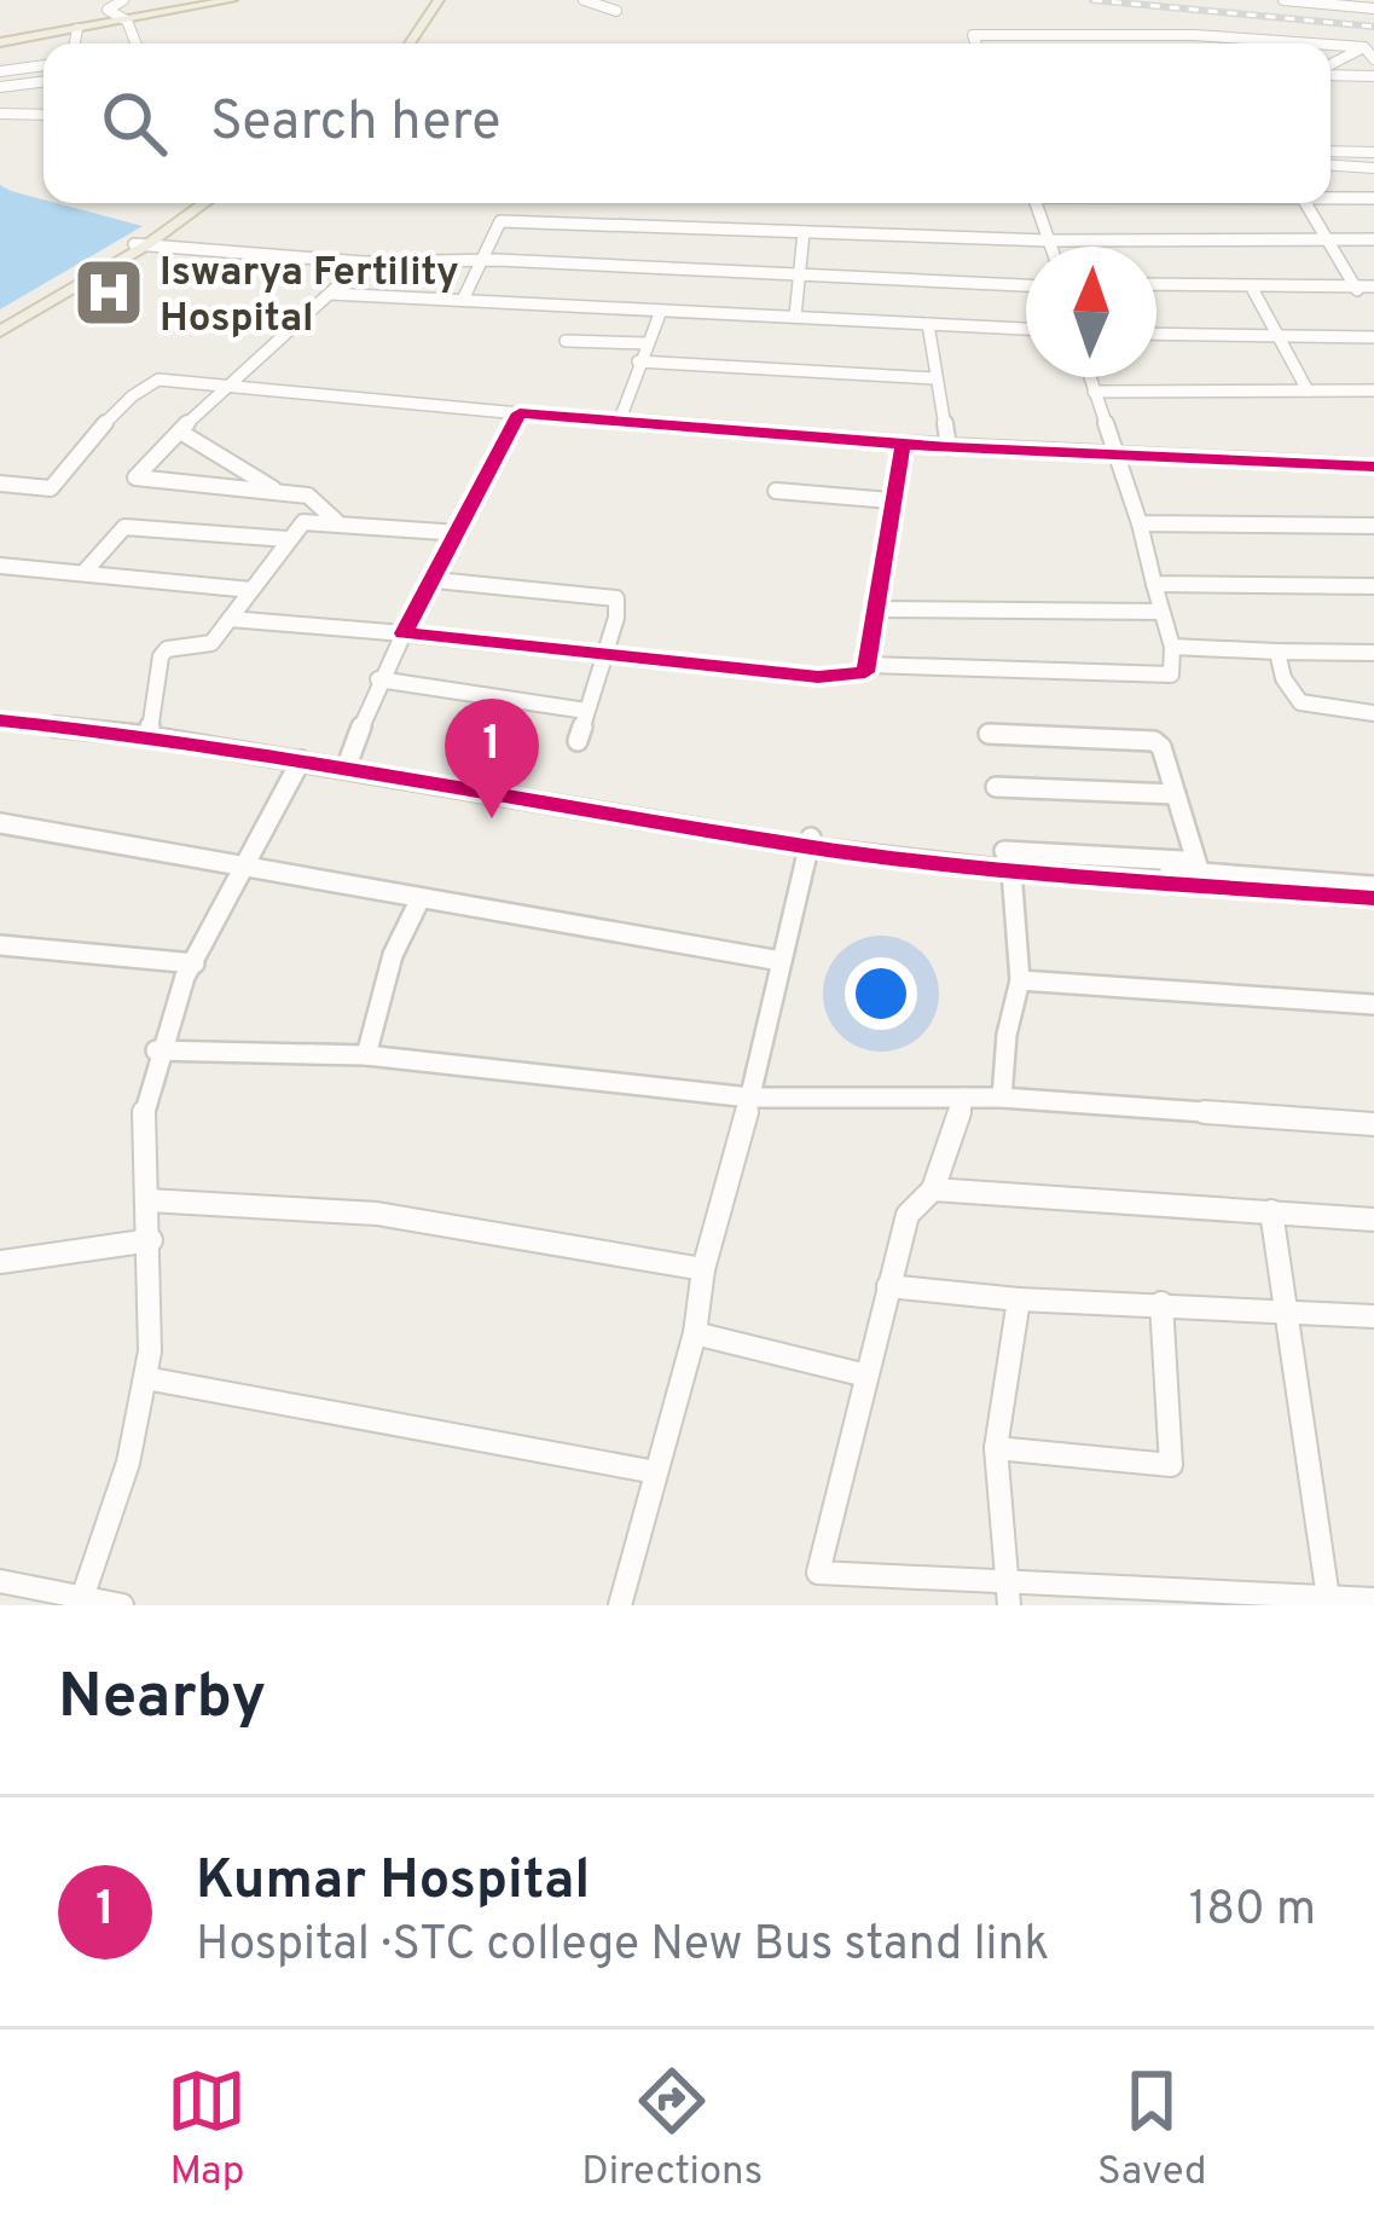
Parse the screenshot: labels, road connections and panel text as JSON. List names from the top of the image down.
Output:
{
  "places": {
    "hospital": ["Iswarya Fertility Hospital"]
  },
  "north": "top",
  "page": {
    "search": "Search here",
    "pins": "1",
    "heading": "Nearby",
    "list": [
      {
        "mark": "1",
        "name": "Kumar Hospital",
        "note": "Hospital · STC college New Bus stand link",
        "value": "180 m"
      }
    ],
    "nav": ["Map", "Directions", "Saved"]
  }
}
